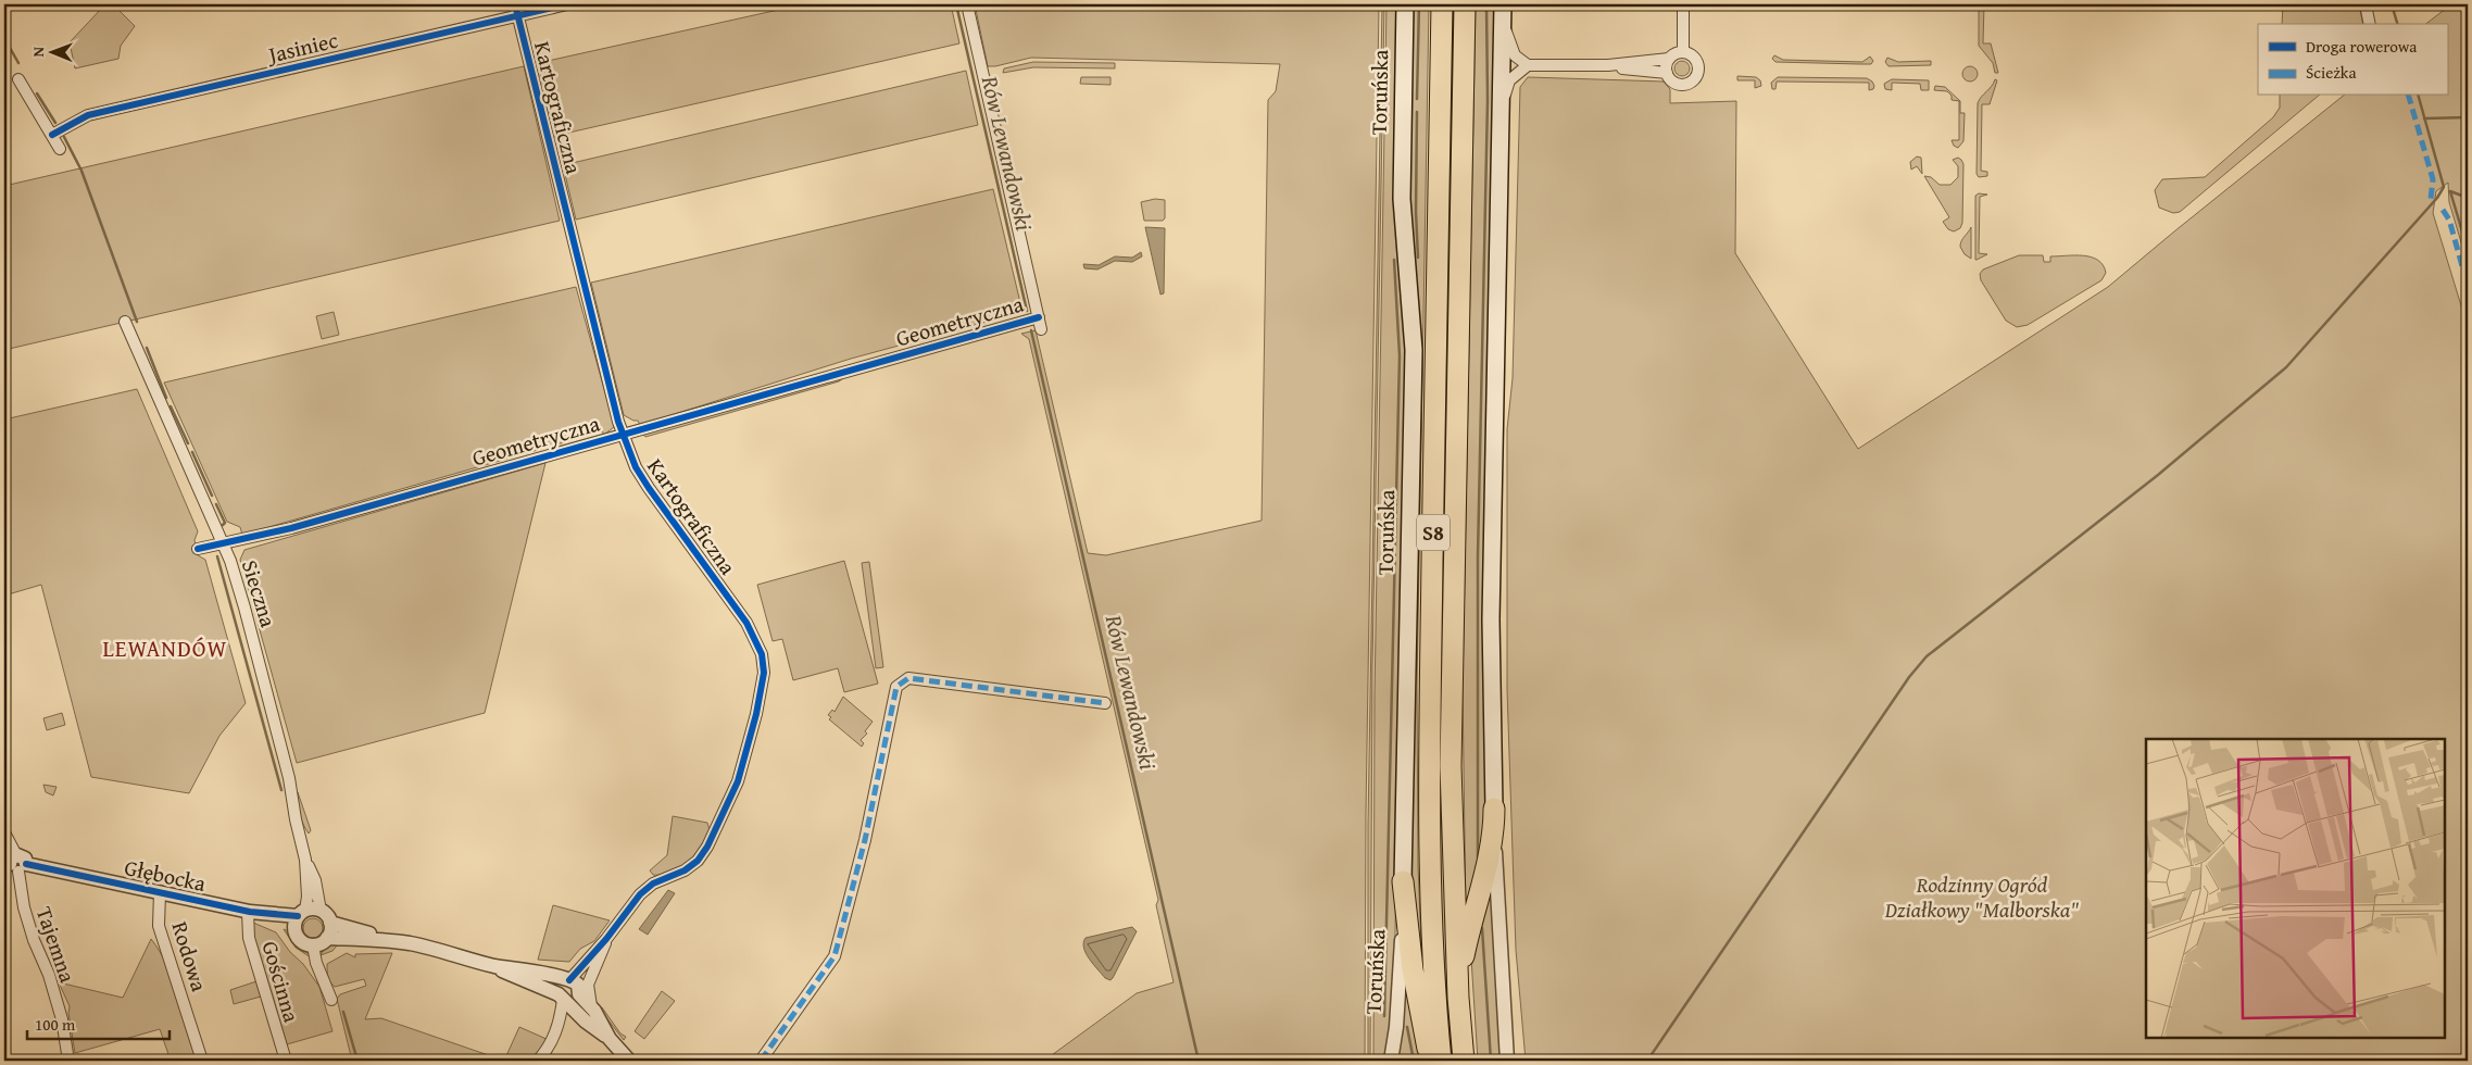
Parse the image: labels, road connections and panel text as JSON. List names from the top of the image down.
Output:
{
  "streets": {
    "highway": ["S8"],
    "main road": ["Toruńska"],
    "street": [
      "Jasiniec",
      "Kartograficzna",
      "Geometryczna",
      "Sieczna",
      "Głębocka",
      "Tajemna",
      "Rodowa",
      "Gościnna"
    ]
  },
  "crossings": [
    ["Jasiniec", "Kartograficzna"],
    ["Kartograficzna", "Geometryczna"],
    ["Geometryczna", "Sieczna"],
    ["Sieczna", "Głębocka"],
    ["Głębocka", "Tajemna"],
    ["Głębocka", "Rodowa"],
    ["Głębocka", "Gościnna"]
  ],
  "districts": ["LEWANDÓW"],
  "water": ["Rów Lewandowski"],
  "parks": ["Rodzinny Ogród Działkowy \"Malborska\""],
  "legend": ["Droga rowerowa", "Ścieżka"],
  "scale_bar": "100 m",
  "north": "left"
}
